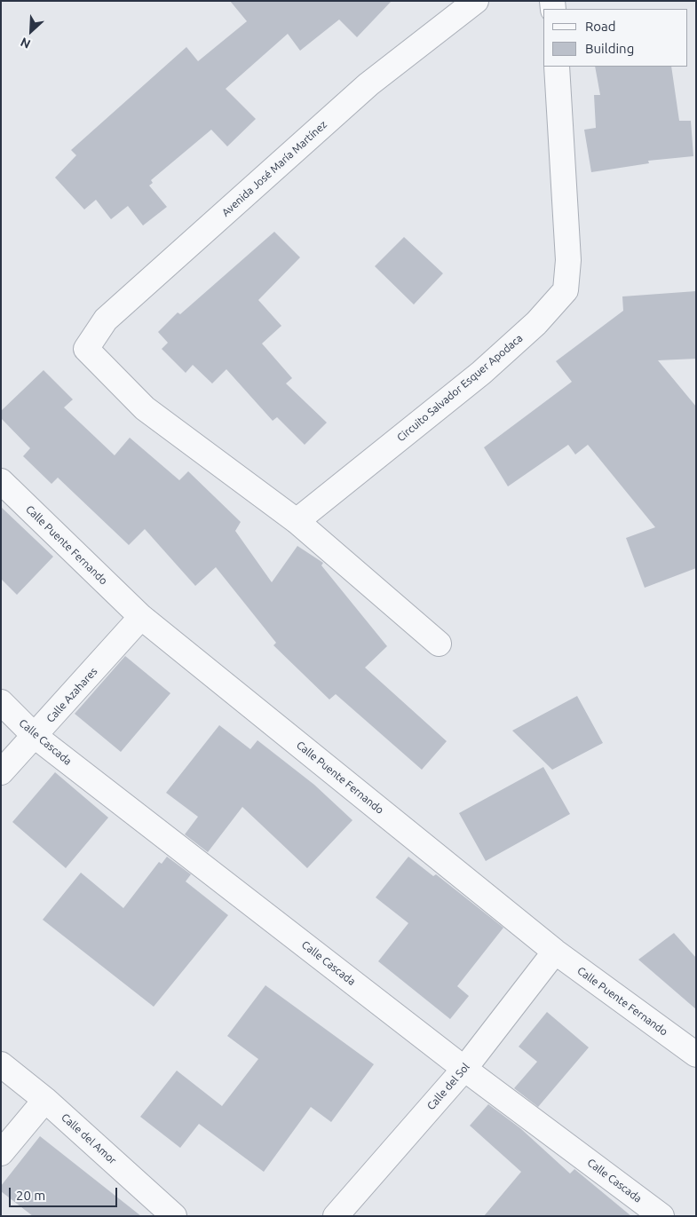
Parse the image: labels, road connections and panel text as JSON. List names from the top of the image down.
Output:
{
  "streets": {
    "street": [
      "Avenida José María Martínez",
      "Circuito Salvador Esquer Apodaca",
      "Calle Puente Fernando",
      "Calle Azahares",
      "Calle Cascada",
      "Calle del Sol",
      "Calle del Amor"
    ]
  },
  "crossings": [
    ["Avenida José María Martínez", "Circuito Salvador Esquer Apodaca"],
    ["Calle Puente Fernando", "Calle Azahares"],
    ["Calle Puente Fernando", "Calle del Sol"],
    ["Calle Azahares", "Calle Cascada"],
    ["Calle Cascada", "Calle del Sol"]
  ],
  "legend": ["Road", "Building"],
  "scale_bar": "20 m",
  "north": "bottom left"
}
